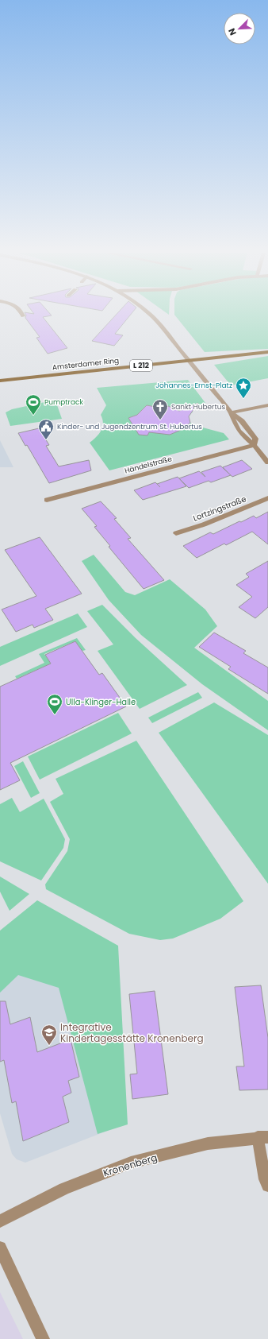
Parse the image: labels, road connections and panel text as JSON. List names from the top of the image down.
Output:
{
  "streets": {
    "main road": ["Amsterdamer Ring", "L 212"],
    "street": ["Händelstraße", "Lortzingstraße", "Kronenberg"]
  },
  "places": {
    "place": ["Johannes-Ernst-Platz"],
    "sports": ["Pumptrack", "Ulla-Klinger-Halle"],
    "church": ["Sankt Hubertus"],
    "public building": ["Kinder- und Jugendzentrum St. Hubertus"],
    "school or university": ["Integrative Kindertagesstätte Kronenberg"]
  },
  "north": "bottom left"
}
